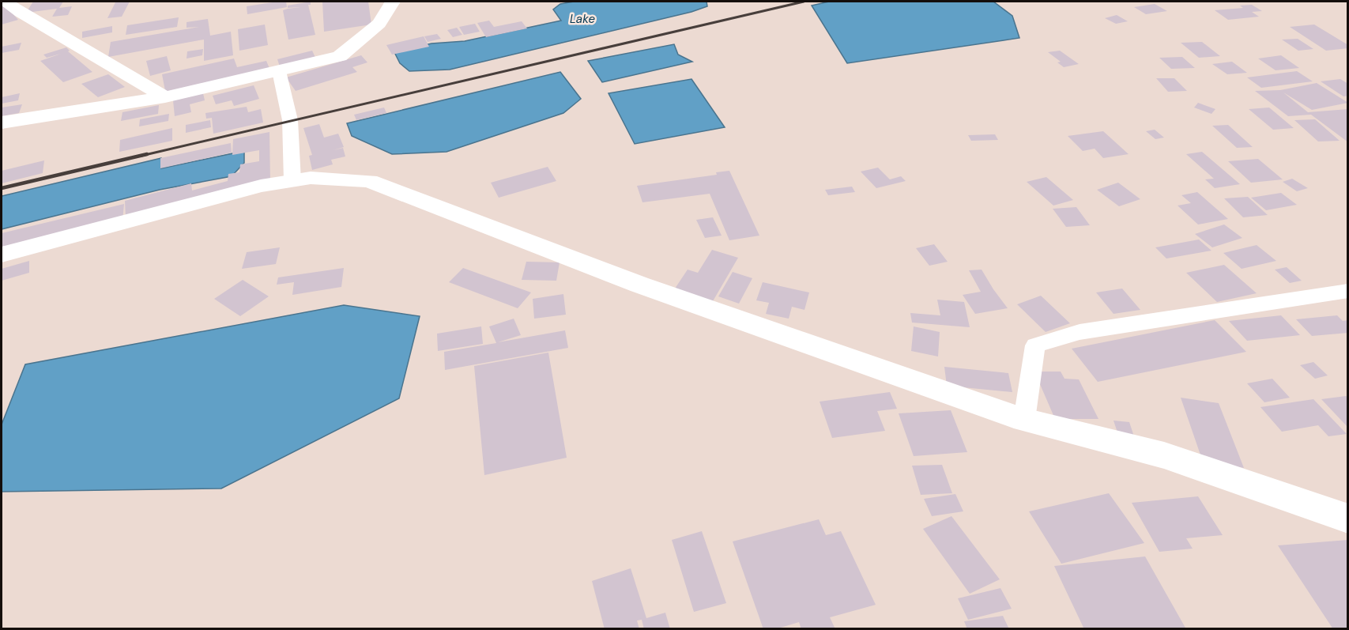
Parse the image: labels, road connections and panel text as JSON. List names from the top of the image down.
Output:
{
  "water": ["Lake"]
}
